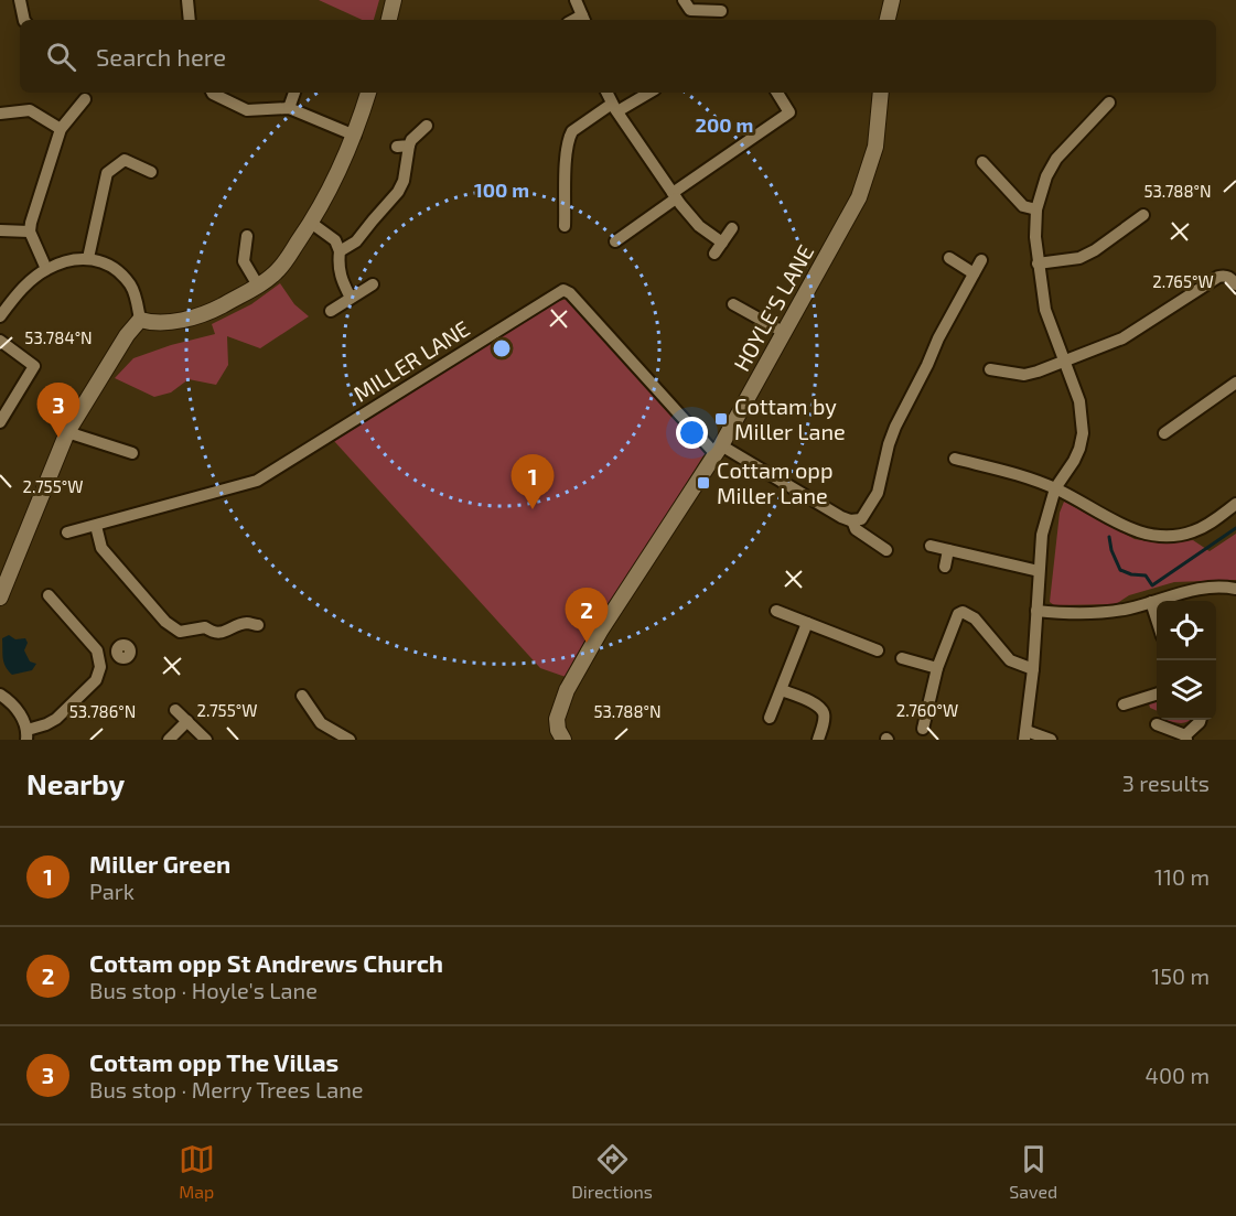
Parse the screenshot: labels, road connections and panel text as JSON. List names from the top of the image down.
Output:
{
  "streets": {
    "street": ["HOYLE'S LANE", "MILLER LANE"]
  },
  "crossings": [
    ["HOYLE'S LANE", "MILLER LANE"]
  ],
  "places": {
    "transit": ["Cottam by Miller Lane", "Cottam opp Miller Lane"]
  },
  "page": {
    "search": "Search here",
    "pins": ["3", "1", "2"],
    "heading": ["Nearby", "3 results"],
    "list": [
      {
        "mark": "1",
        "name": "Miller Green",
        "note": "Park",
        "value": "110 m"
      },
      {
        "mark": "2",
        "name": "Cottam opp St Andrews Church",
        "note": "Bus stop · Hoyle's Lane",
        "value": "150 m"
      },
      {
        "mark": "3",
        "name": "Cottam opp The Villas",
        "note": "Bus stop · Merry Trees Lane",
        "value": "400 m"
      }
    ],
    "nav": ["Map", "Directions", "Saved"]
  },
  "coordinates": [
    "53.788°N",
    "2.765°W",
    "53.784°N",
    "2.755°W",
    "2.760°W",
    "53.786°N"
  ],
  "rings": ["200 m", "100 m"]
}
